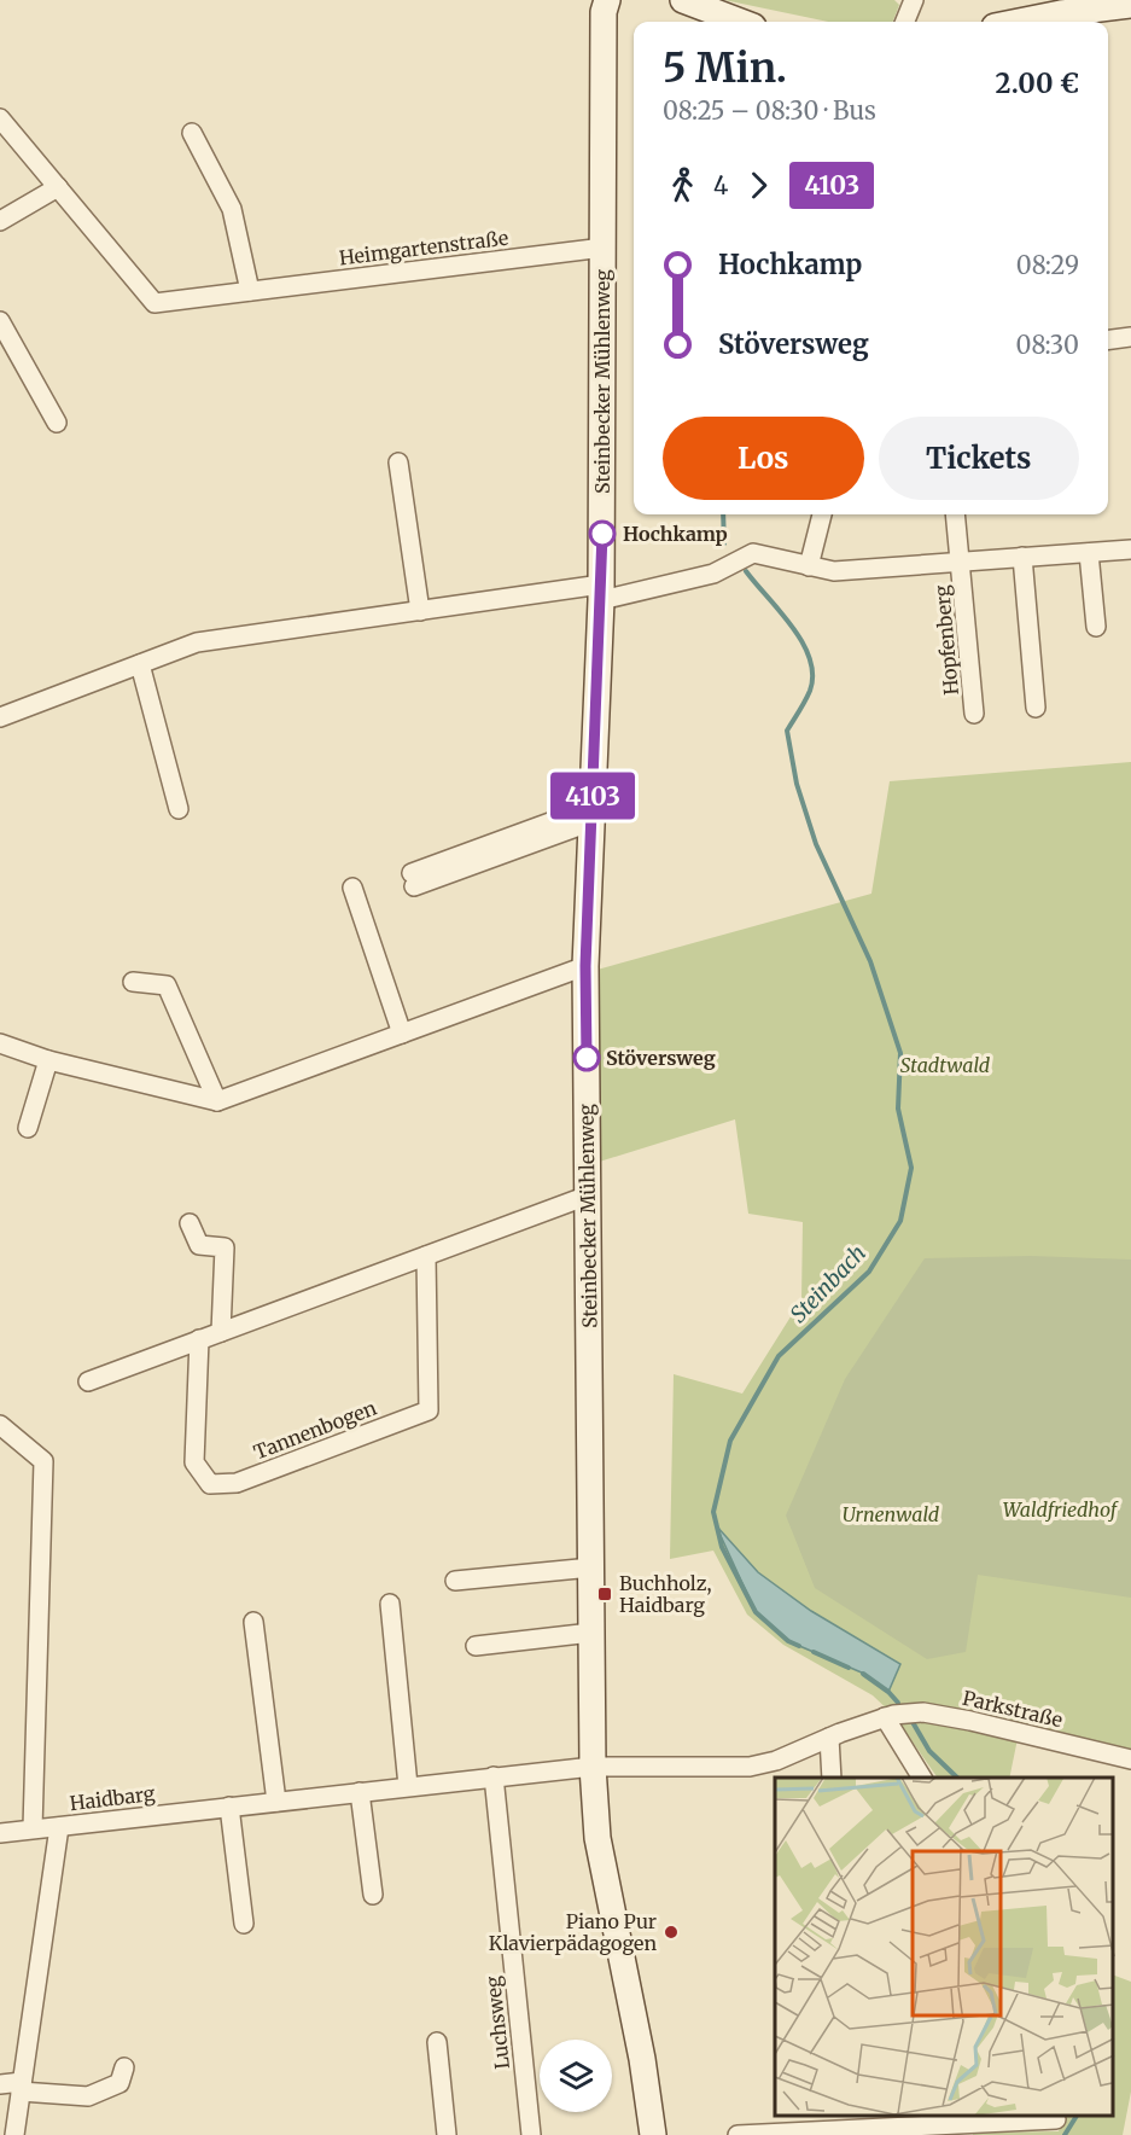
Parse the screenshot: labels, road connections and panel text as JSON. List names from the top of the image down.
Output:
{
  "streets": {
    "street": [
      "Heimgartenstraße",
      "Steinbecker Mühlenweg",
      "Hopfenberg",
      "Tannenbogen",
      "Parkstraße",
      "Haidbarg",
      "Luchsweg"
    ]
  },
  "crossings": [
    ["Heimgartenstraße", "Steinbecker Mühlenweg"],
    ["Steinbecker Mühlenweg", "Hopfenberg"],
    ["Steinbecker Mühlenweg", "Parkstraße"],
    ["Steinbecker Mühlenweg", "Haidbarg"],
    ["Parkstraße", "Haidbarg"],
    ["Haidbarg", "Luchsweg"]
  ],
  "water": ["Steinbach"],
  "parks": ["Stadtwald", "Waldfriedhof", "Urnenwald"],
  "places": {
    "other": ["Hochkamp", "Stöversweg", "Piano Pur Klavierpädagogen"],
    "transit": ["Buchholz, Haidbarg"]
  },
  "lines": ["bus line 4103"],
  "page": {
    "on_map": "4103",
    "heading": ["5 Min.", "08:25 – 08:30 · Bus", "2.00 €"],
    "legs": ["4", "4103"],
    "list": [
      {
        "name": "Hochkamp",
        "value": "08:29"
      },
      {
        "name": "Stöversweg",
        "value": "08:30"
      }
    ],
    "buttons": ["Los", "Tickets"]
  }
}
